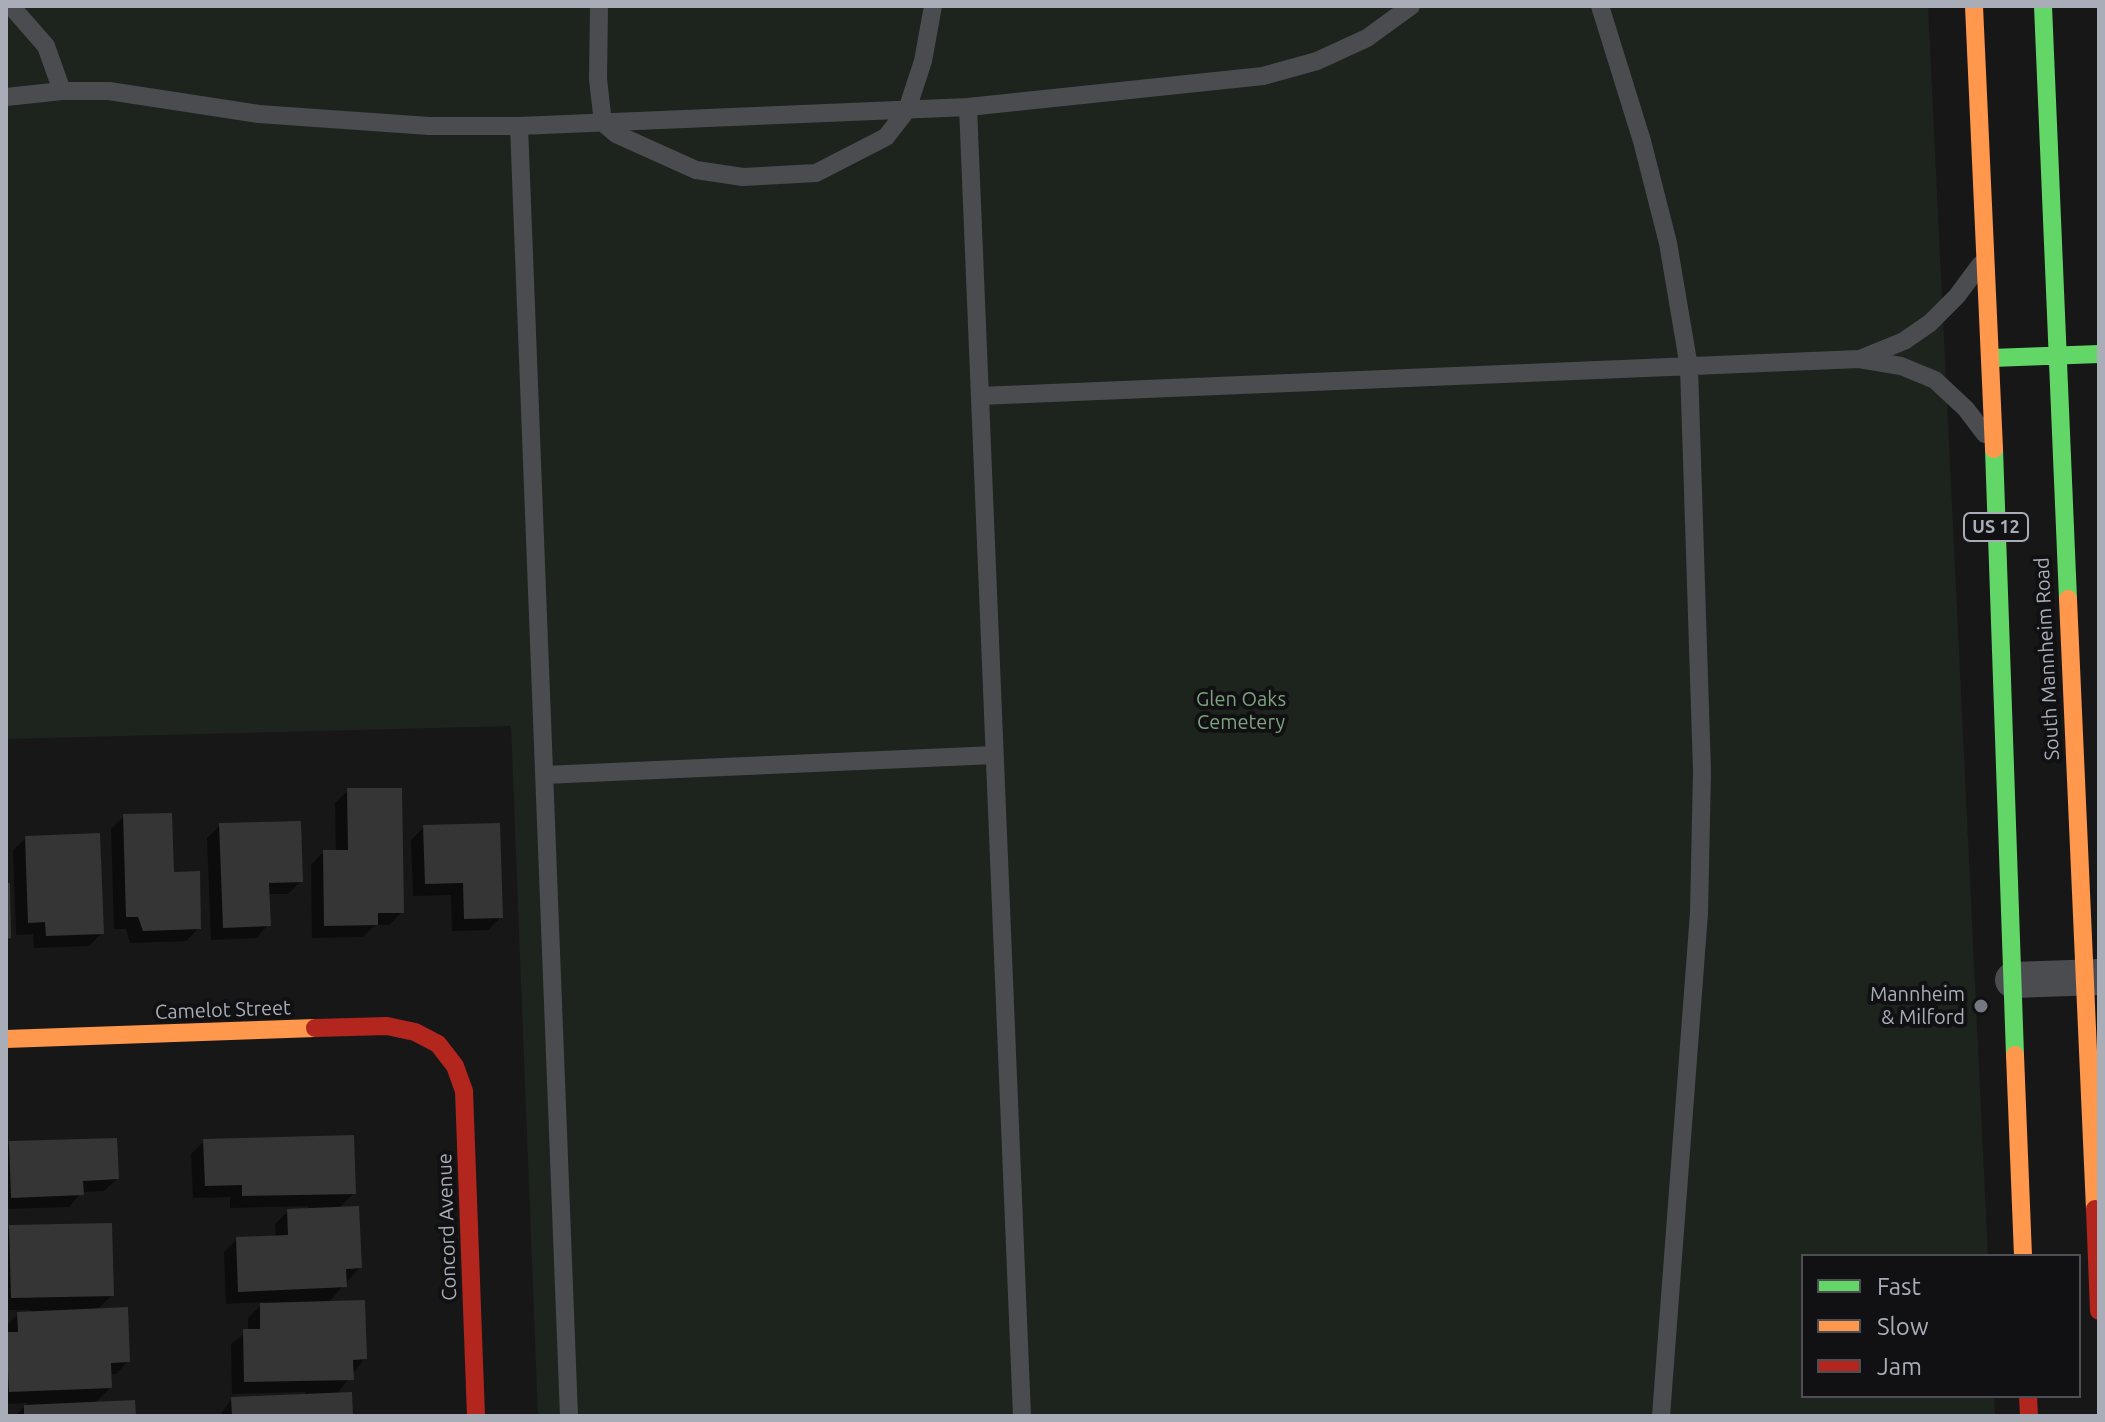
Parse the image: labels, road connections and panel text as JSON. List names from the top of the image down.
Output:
{
  "streets": {
    "main road": [
      "US 12",
      "South Mannheim Road",
      "Camelot Street",
      "Concord Avenue"
    ]
  },
  "crossings": [
    ["Camelot Street", "Concord Avenue"]
  ],
  "parks": ["Glen Oaks Cemetery"],
  "places": ["Mannheim & Milford"],
  "legend": ["Fast", "Slow", "Jam"]
}
